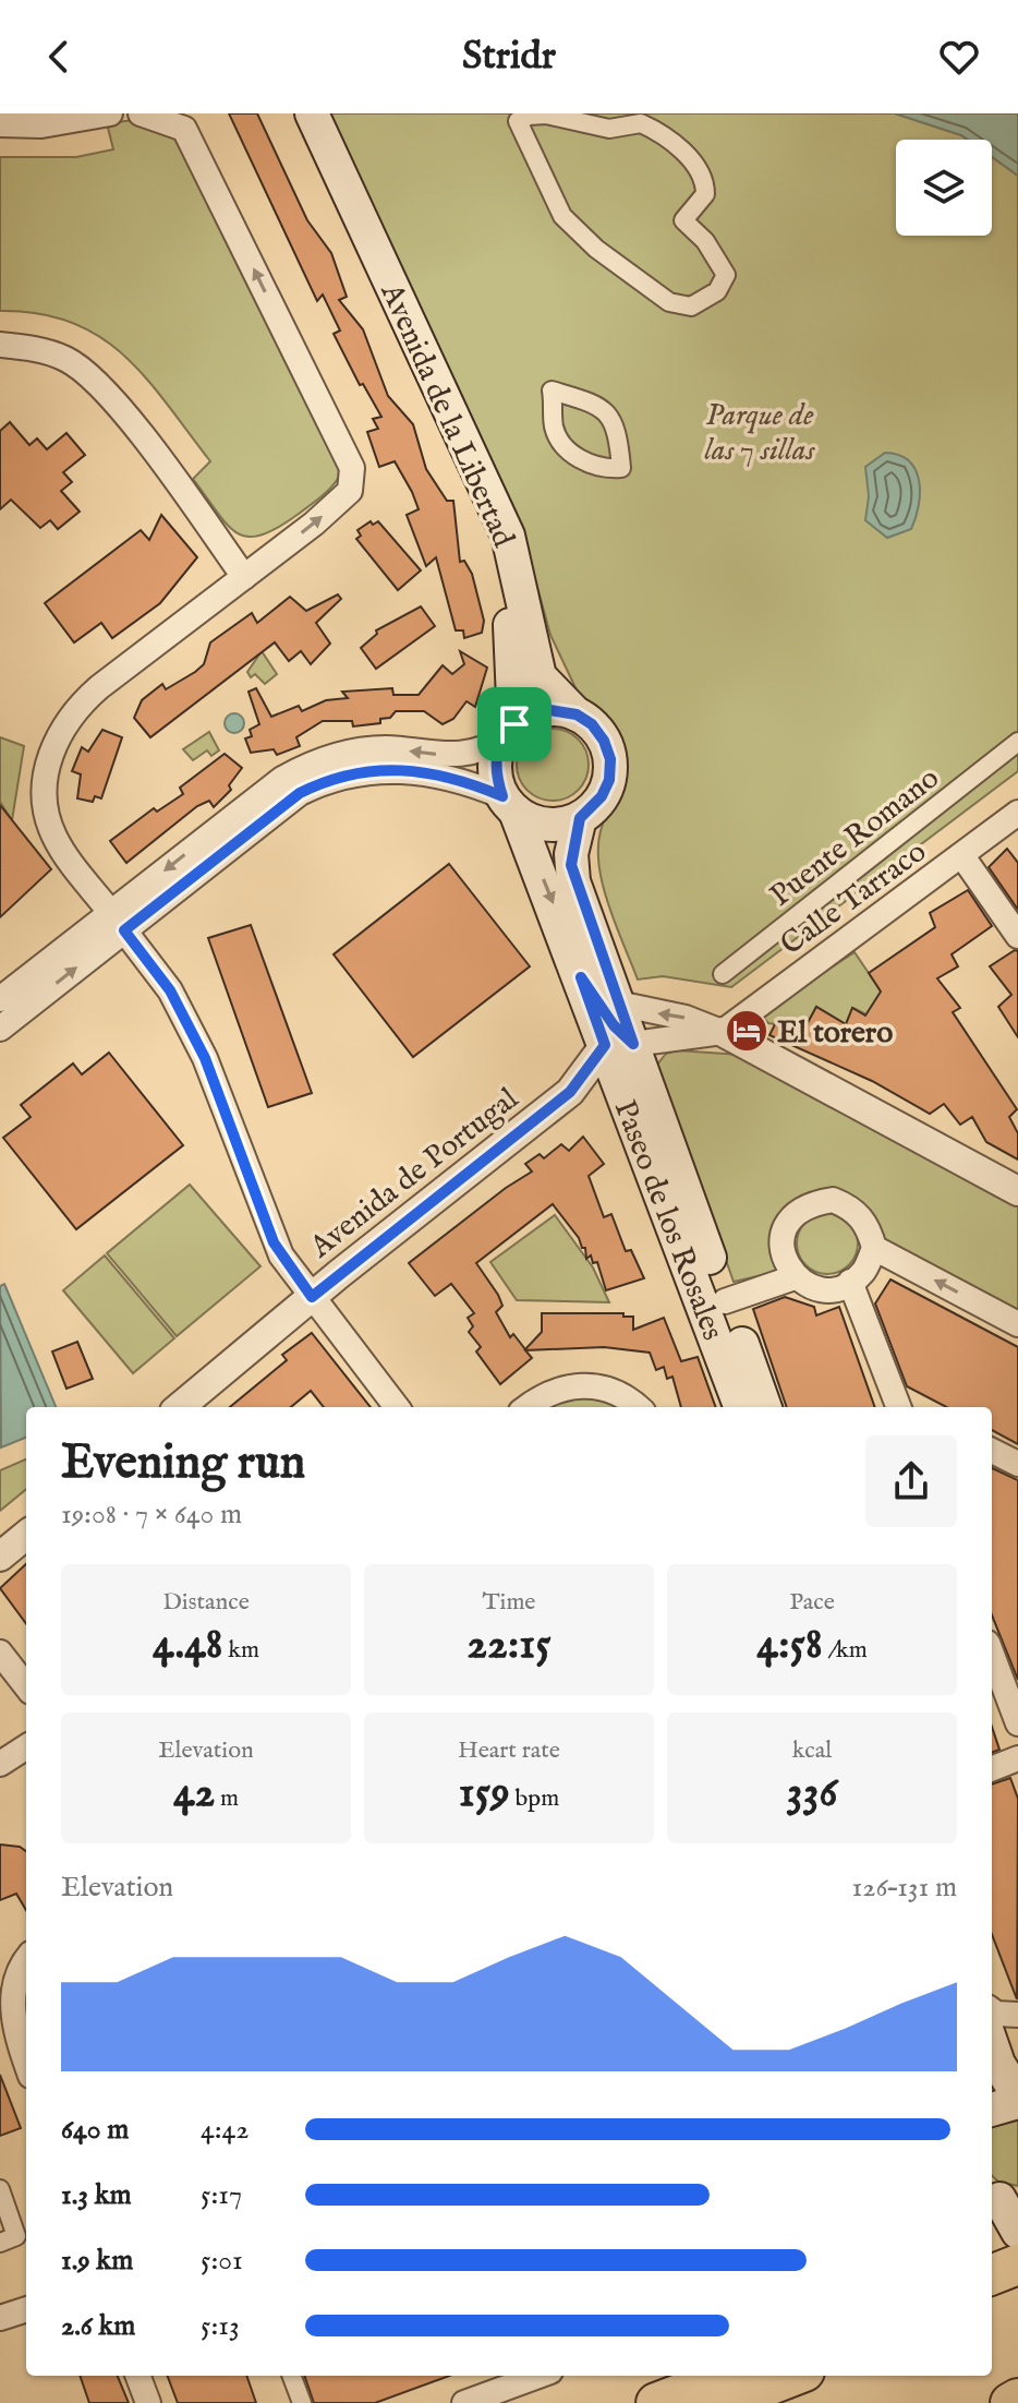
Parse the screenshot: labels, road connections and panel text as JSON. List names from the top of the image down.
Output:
{
  "streets": {
    "main road": ["Avenida de la Libertad", "Paseo de los Rosales"],
    "street": ["Puente Romano", "Calle Tarraco", "Avenida de Portugal"]
  },
  "crossings": [
    ["Avenida de la Libertad", "Paseo de los Rosales"],
    ["Avenida de Portugal", "Paseo de los Rosales"]
  ],
  "parks": ["Parque de las 7 sillas"],
  "places": {
    "hotel": ["El torero"]
  },
  "page": {
    "header": "Stridr",
    "heading": ["Evening run", "19:08 · 7 × 640 m"],
    "stats": [
      ["Distance", "4.48 km"],
      ["Time", "22:15"],
      ["Pace", "4:58 /km"],
      ["Elevation", "42 m"],
      ["Heart rate", "159 bpm"],
      ["kcal", "336"]
    ],
    "chart": ["Elevation", "126–131 m"],
    "list": [
      {
        "name": "640 m",
        "note": "4:42"
      },
      {
        "name": "1.3 km",
        "note": "5:17"
      },
      {
        "name": "1.9 km",
        "note": "5:01"
      },
      {
        "name": "2.6 km",
        "note": "5:13"
      }
    ]
  }
}
